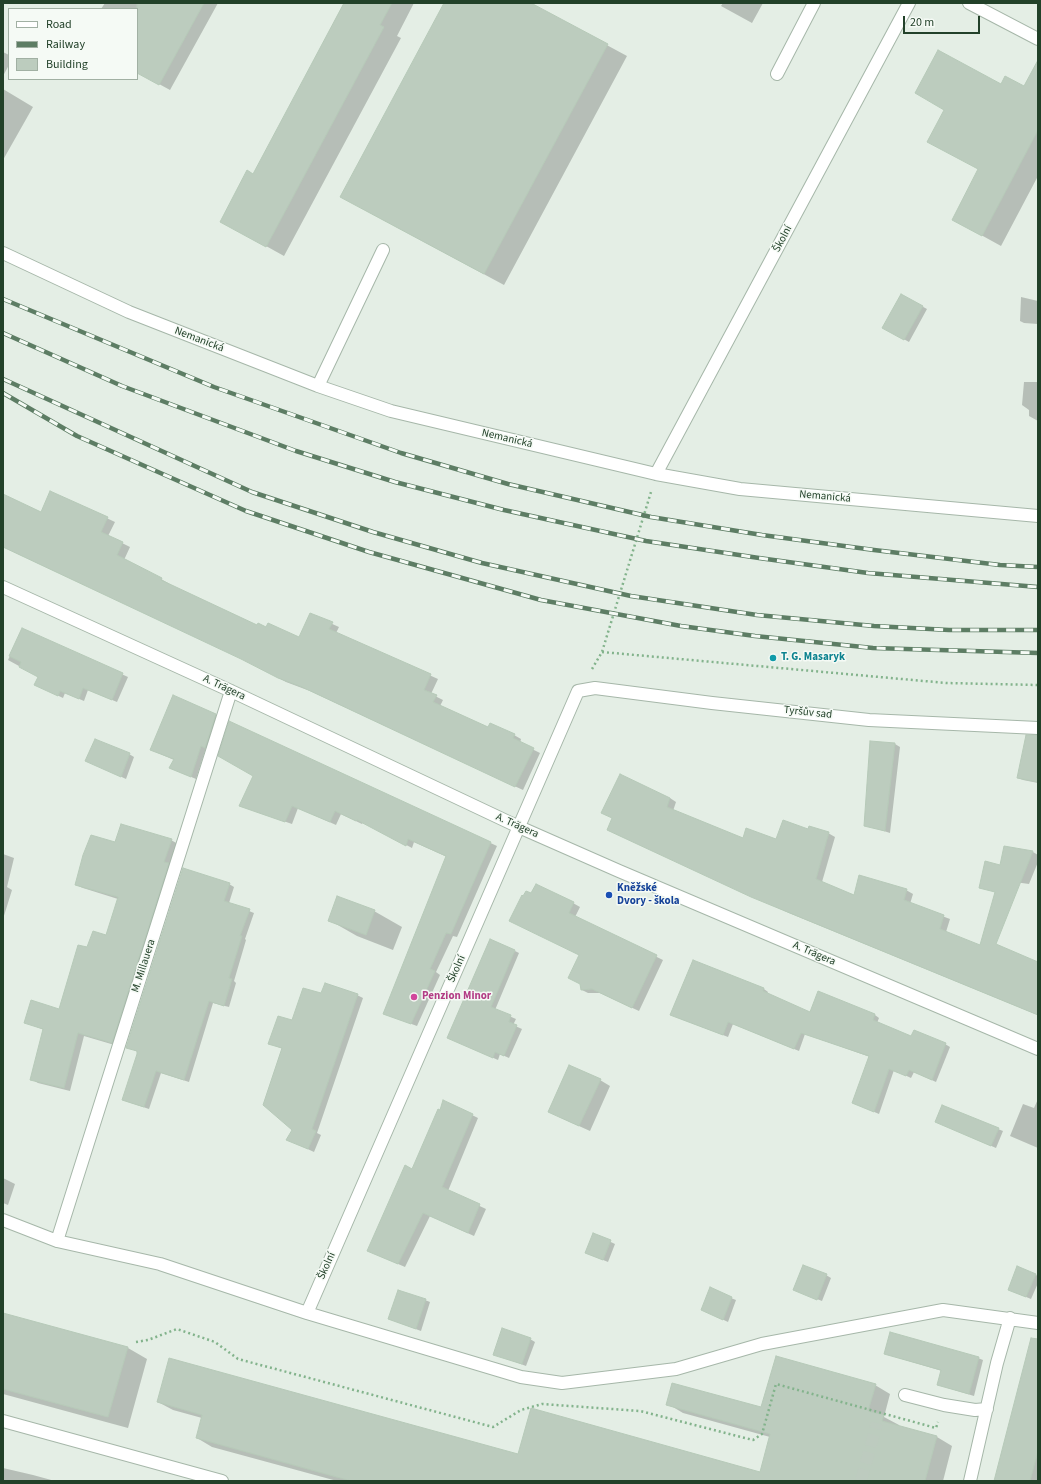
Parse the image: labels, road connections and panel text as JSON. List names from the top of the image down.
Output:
{
  "streets": {
    "street": [
      "Školní",
      "Nemanická",
      "A. Trägera",
      "Tyršův sad",
      "M. Millauera"
    ]
  },
  "crossings": [
    ["Školní", "Nemanická"],
    ["Školní", "A. Trägera"],
    ["Školní", "Tyršův sad"],
    ["A. Trägera", "M. Millauera"]
  ],
  "places": ["T. G. Masaryk", "Kněžské Dvory - škola", "Penzion Minor"],
  "legend": ["Road", "Railway", "Building"],
  "scale_bar": "20 m"
}
